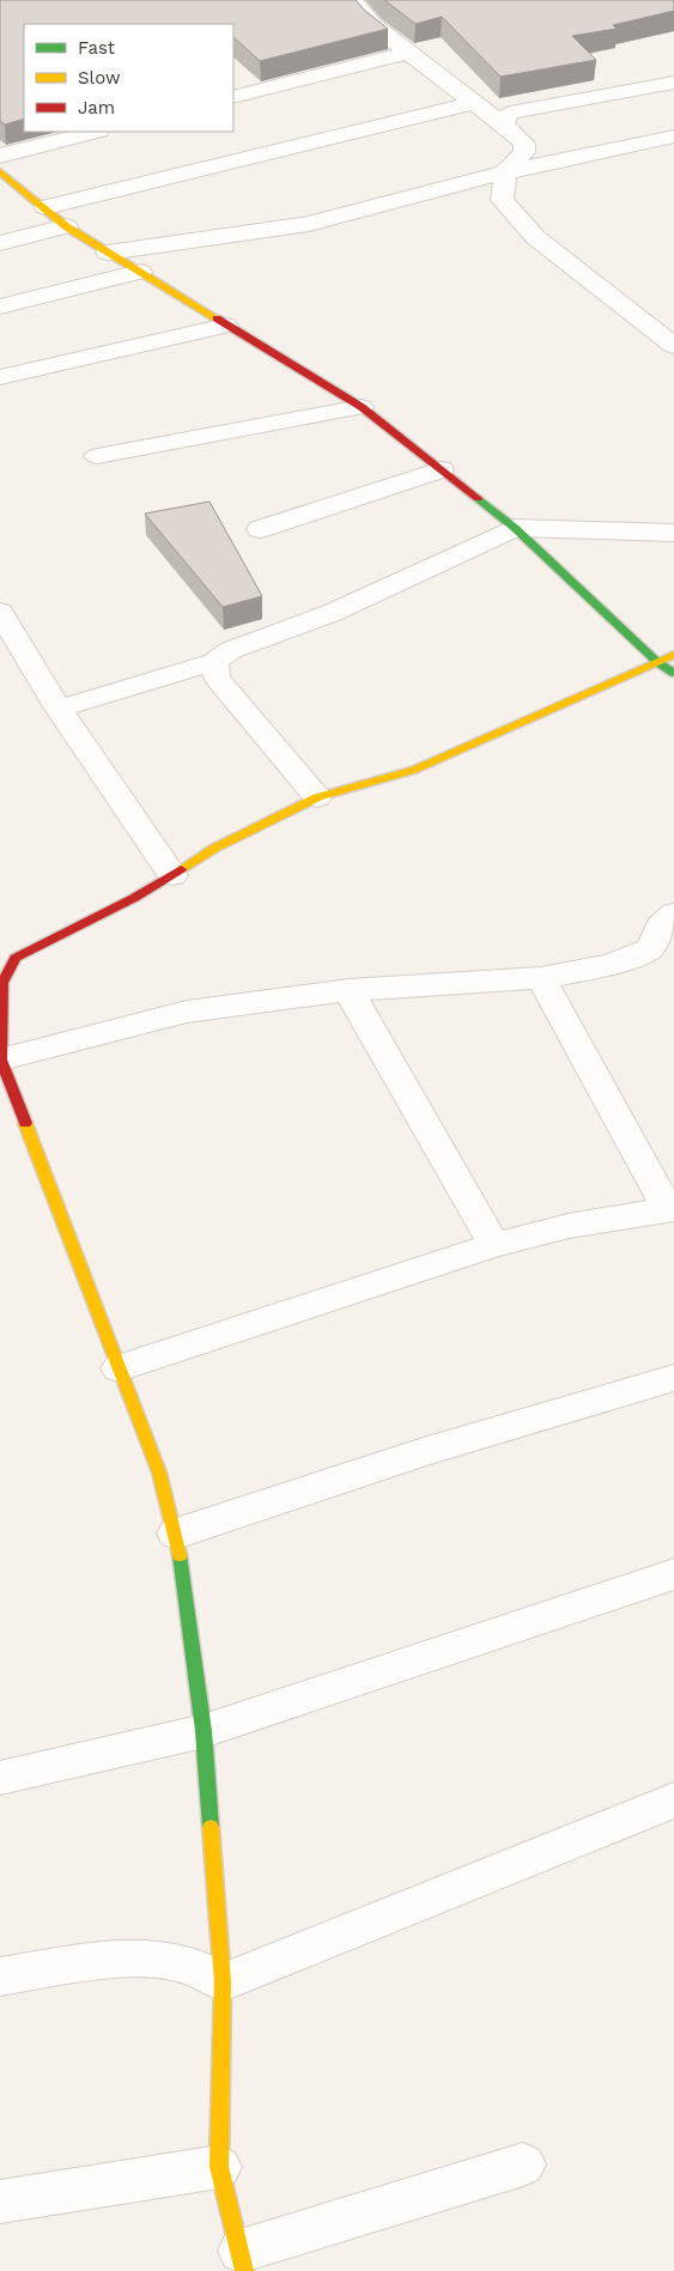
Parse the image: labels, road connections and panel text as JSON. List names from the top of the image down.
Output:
{
  "legend": ["Fast", "Slow", "Jam"]
}
